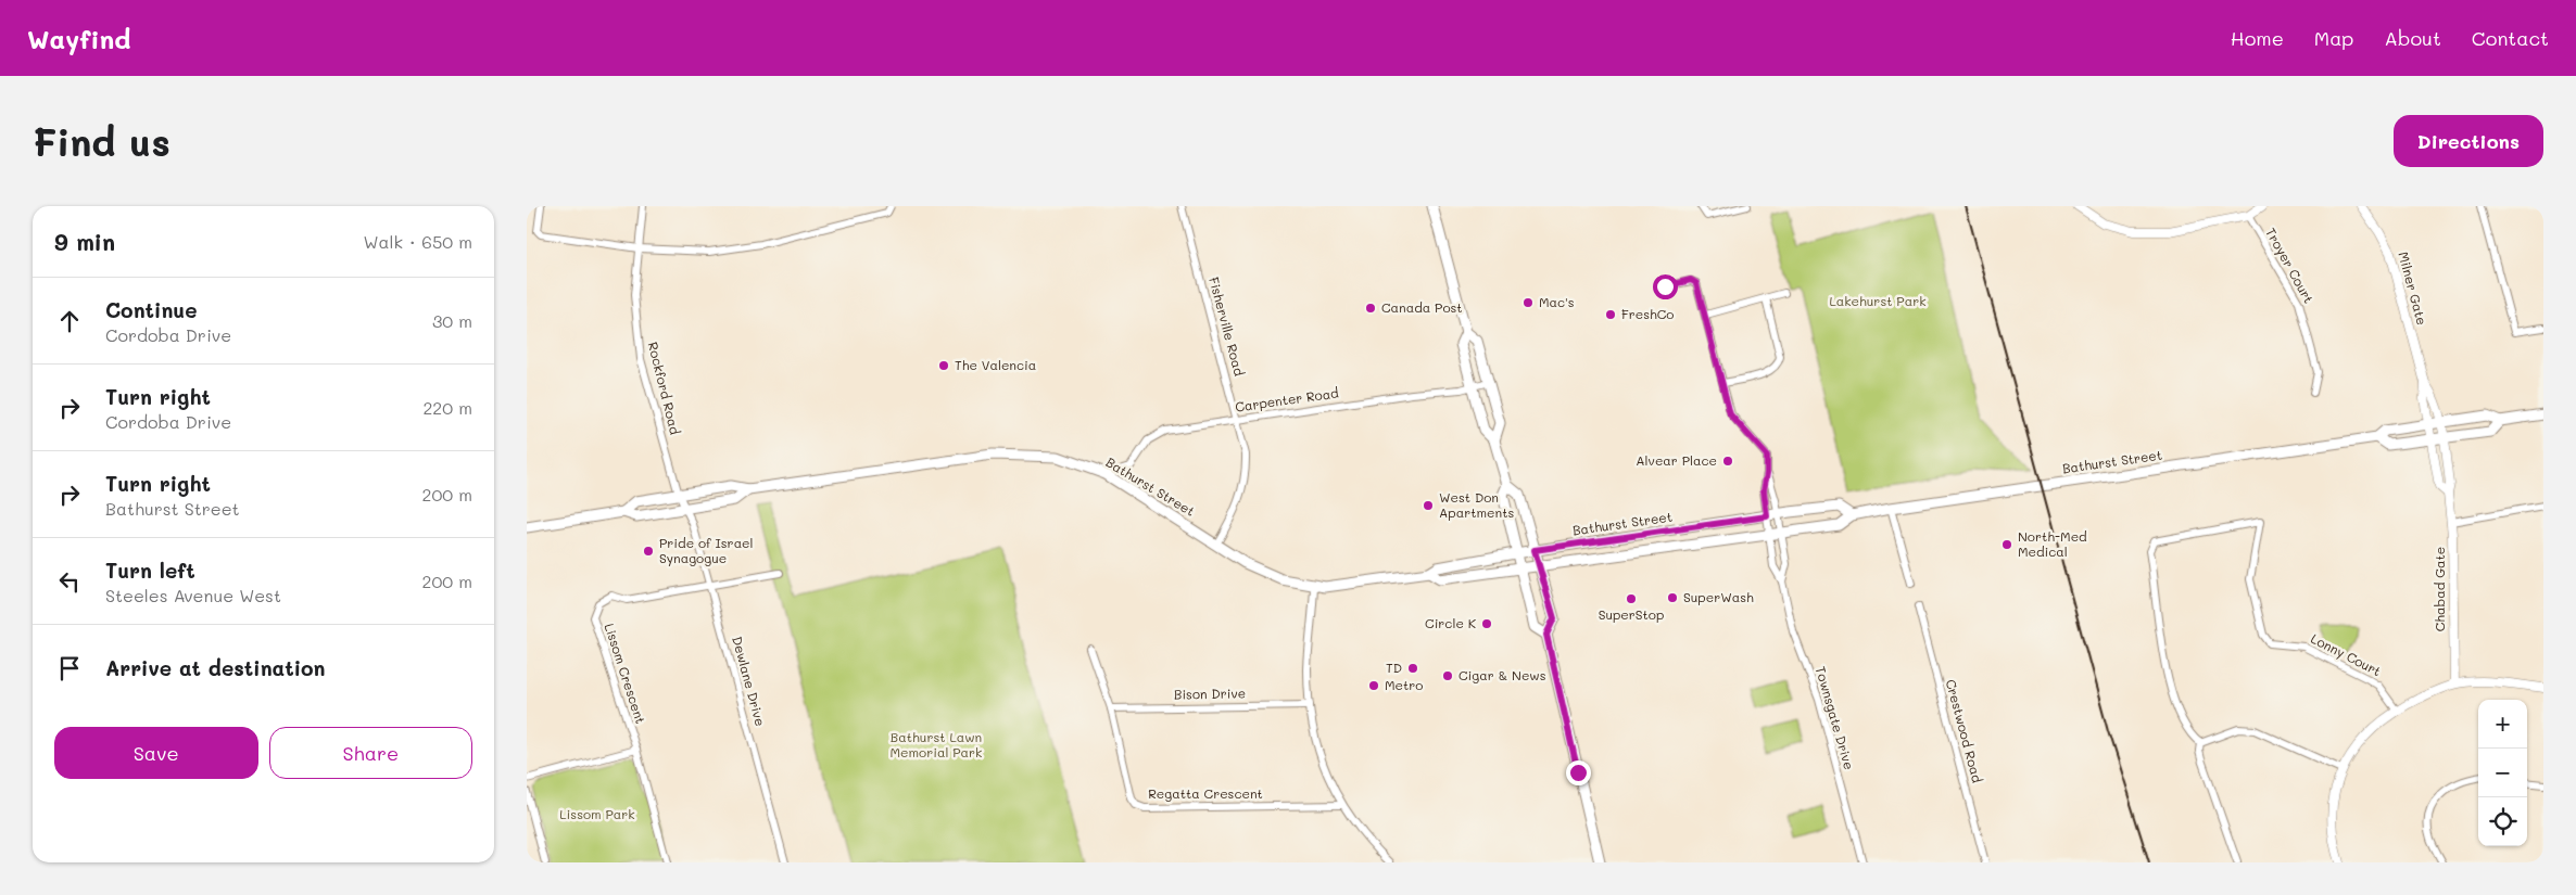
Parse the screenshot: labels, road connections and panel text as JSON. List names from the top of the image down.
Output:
{
  "streets": {
    "main road": ["Bathurst Street"],
    "street": [
      "Troyer Court",
      "Milner Gate",
      "Fisherville Road",
      "Rockford Road",
      "Carpenter Road",
      "Chabad Gate",
      "Lonny Court",
      "Lissom Crescent",
      "Dewlane Drive",
      "Bison Drive",
      "Townsgate Drive",
      "Crestwood Road",
      "Regatta Crescent"
    ]
  },
  "crossings": [
    ["Milner Gate", "Bathurst Street"],
    ["Milner Gate", "Chabad Gate"],
    ["Fisherville Road", "Carpenter Road"],
    ["Fisherville Road", "Bathurst Street"],
    ["Rockford Road", "Bathurst Street"],
    ["Rockford Road", "Dewlane Drive"],
    ["Carpenter Road", "Bathurst Street"],
    ["Bathurst Street", "Chabad Gate"],
    ["Bathurst Street", "Dewlane Drive"],
    ["Bathurst Street", "Townsgate Drive"],
    ["Lissom Crescent", "Dewlane Drive"],
    ["Bison Drive", "Regatta Crescent"]
  ],
  "parks": ["Lakehurst Park", "Bathurst Lawn Memorial Park", "Lissom Park"],
  "places": [
    "Mac's",
    "Canada Post",
    "FreshCo",
    "The Valencia",
    "Alvear Place",
    "West Don Apartments",
    "North-Med Medical",
    "Pride of Israel Synagogue",
    "SuperWash",
    "SuperStop",
    "Circle K",
    "TD",
    "Cigar & News",
    "Metro"
  ],
  "page": {
    "header": "Wayfind",
    "nav": [
      "Home",
      "Map",
      "About",
      "Contact"
    ],
    "buttons": [
      "Directions",
      ["Save", "Share"]
    ],
    "title": "Find us",
    "heading": ["9 min", "Walk · 650 m"],
    "list": [
      ["Continue", "Cordoba Drive", "30 m"],
      ["Turn right", "Cordoba Drive", "220 m"],
      ["Turn right", "Bathurst Street", "200 m"],
      ["Turn left", "Steeles Avenue West", "200 m"],
      "Arrive at destination"
    ],
    "map_buttons": ["+", "−"]
  }
}
